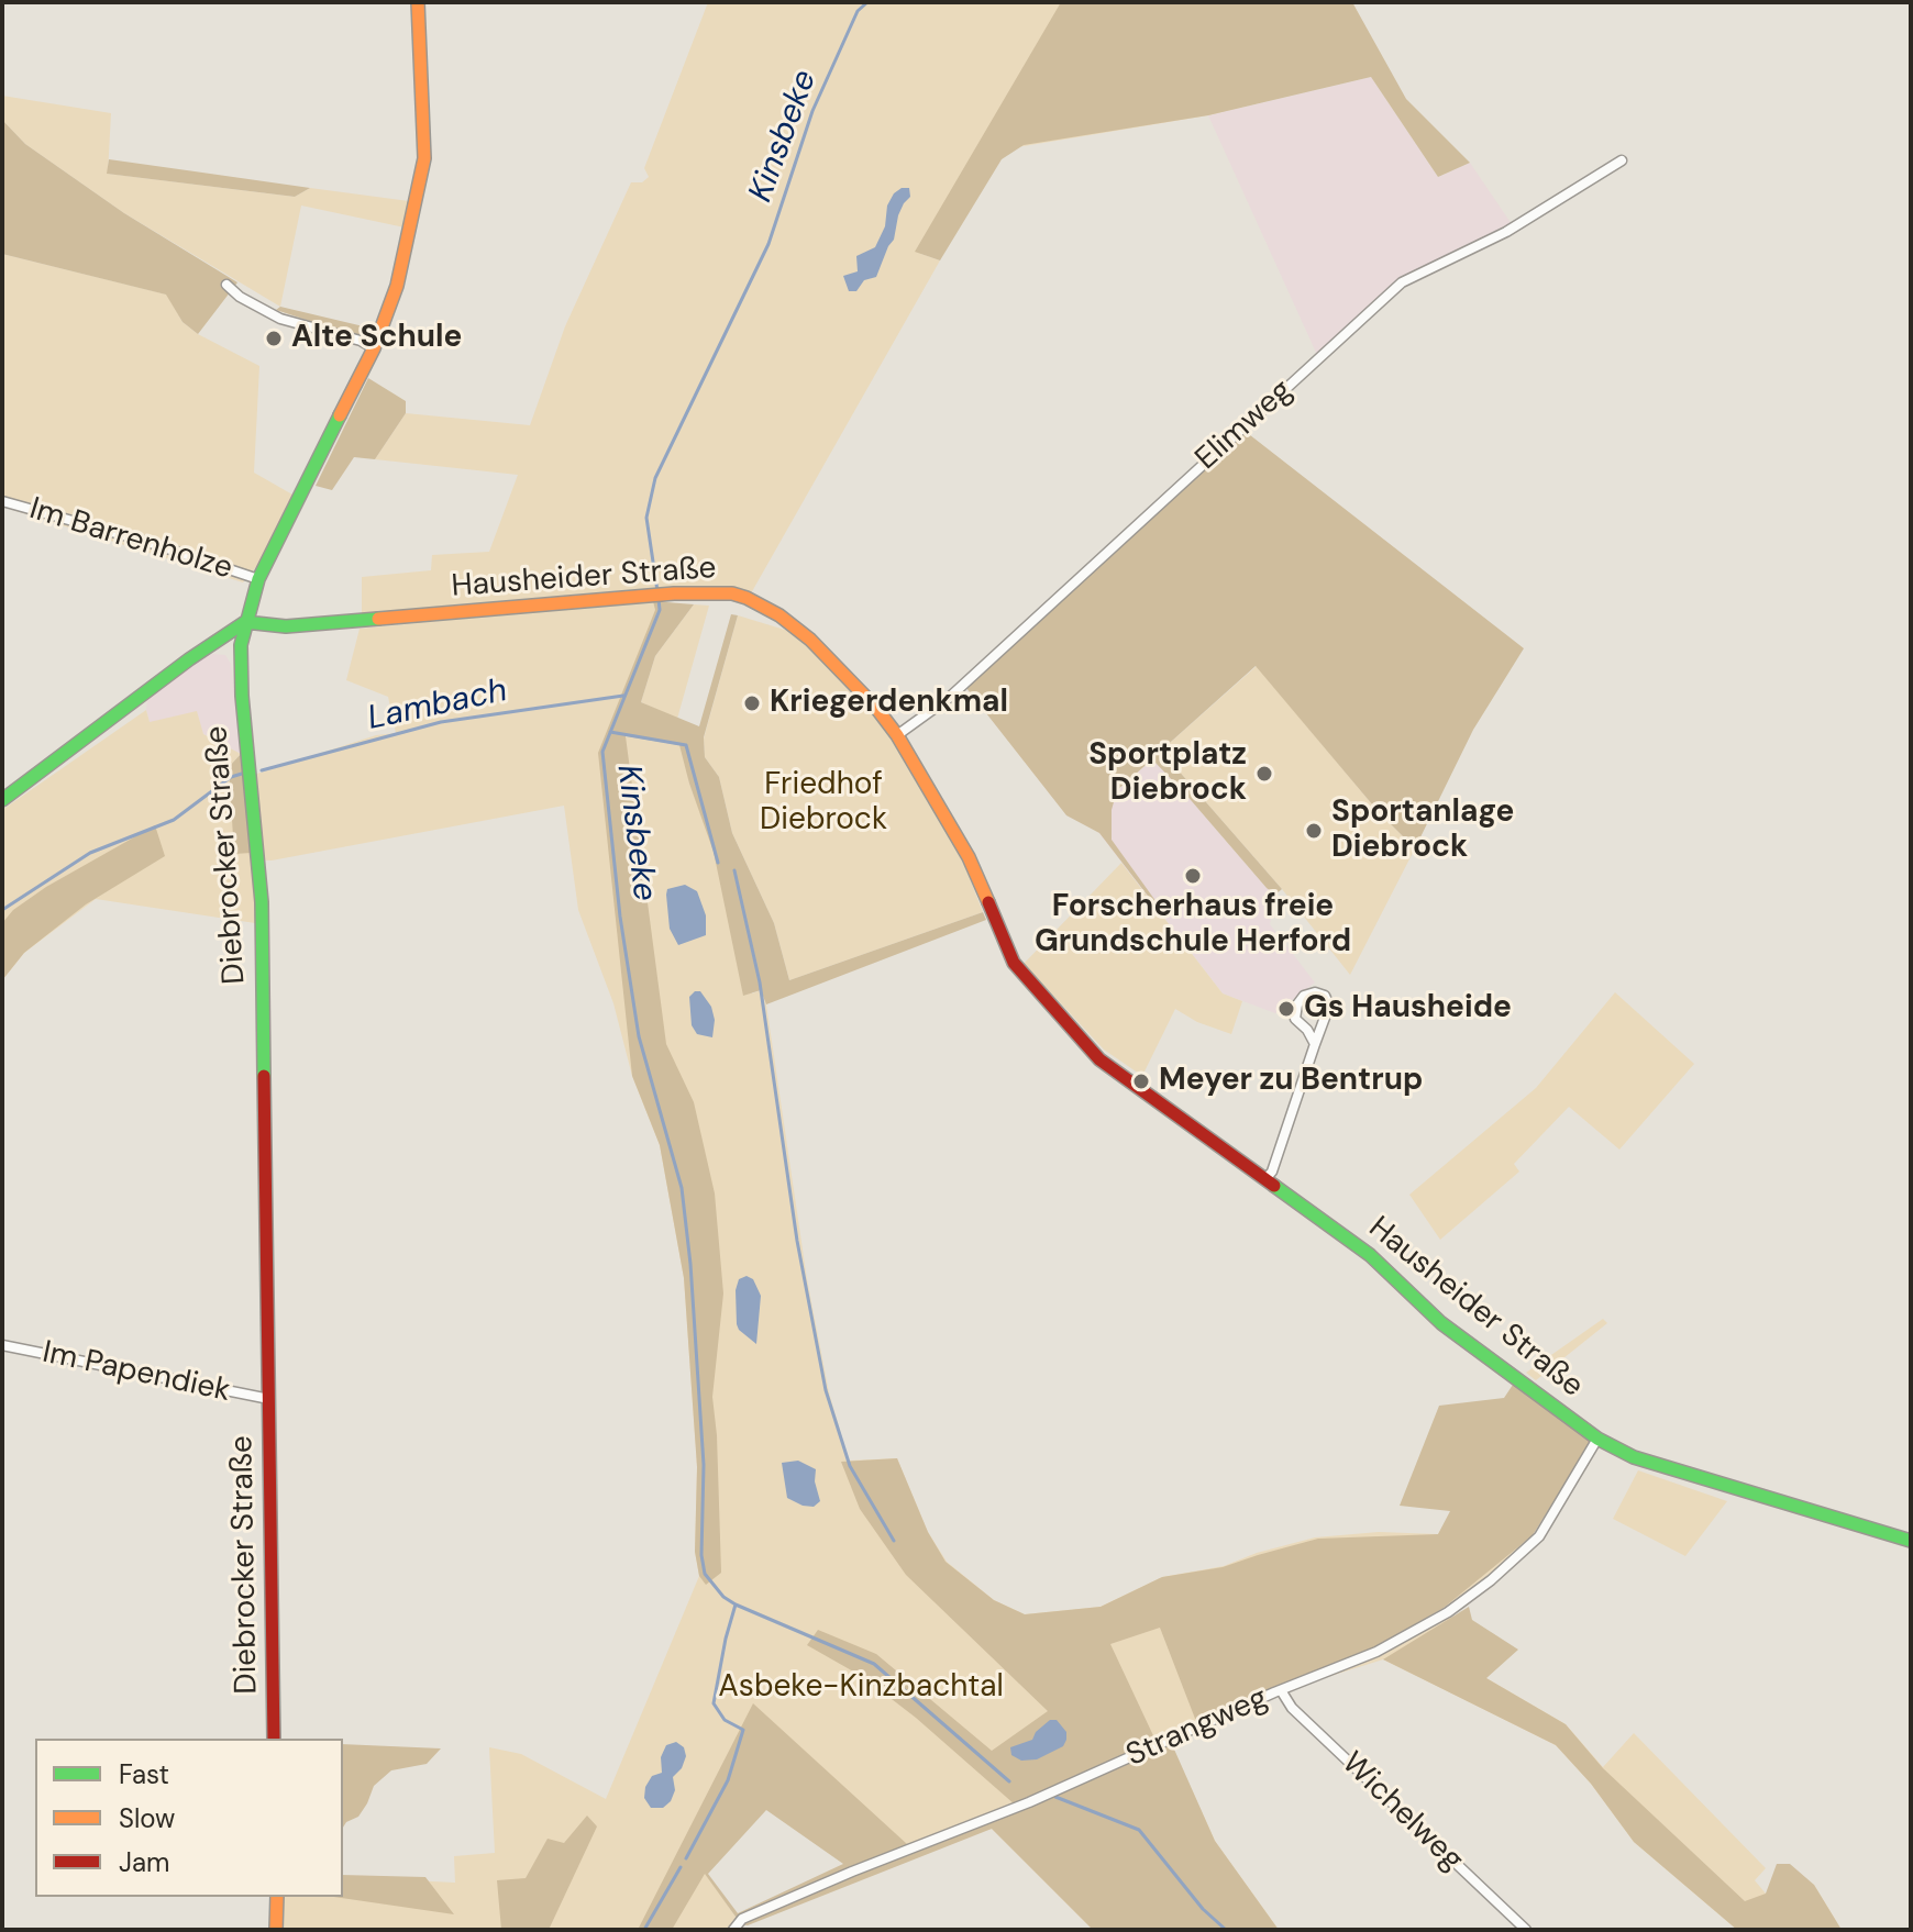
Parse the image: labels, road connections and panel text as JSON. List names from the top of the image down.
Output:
{
  "streets": {
    "street": [
      "Elimweg",
      "Im Barrenholze",
      "Hausheider Straße",
      "Diebrocker Straße",
      "Im Papendiek",
      "Strangweg",
      "Wichelweg"
    ]
  },
  "crossings": [
    ["Elimweg", "Hausheider Straße"],
    ["Im Barrenholze", "Diebrocker Straße"],
    ["Hausheider Straße", "Diebrocker Straße"],
    ["Hausheider Straße", "Strangweg"],
    ["Diebrocker Straße", "Im Papendiek"],
    ["Strangweg", "Wichelweg"]
  ],
  "water": ["Kinsbeke", "Lambach"],
  "parks": ["Friedhof Diebrock", "Asbeke-Kinzbachtal"],
  "places": [
    "Alte Schule",
    "Kriegerdenkmal",
    "Sportplatz Diebrock",
    "Sportanlage Diebrock",
    "Forscherhaus freie Grundschule Herford",
    "Gs Hausheide",
    "Meyer zu Bentrup"
  ],
  "legend": ["Fast", "Slow", "Jam"]
}
